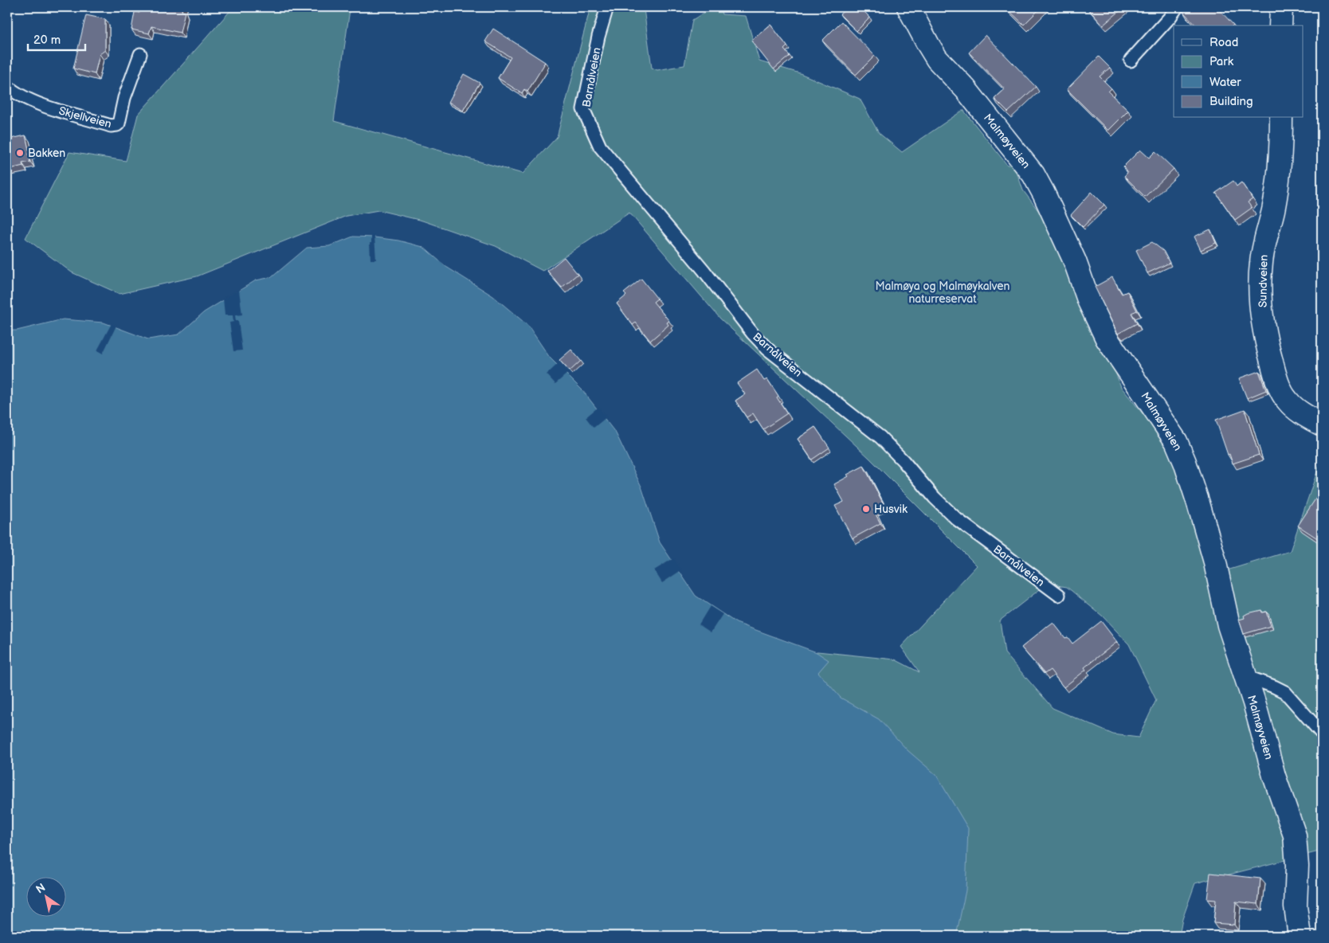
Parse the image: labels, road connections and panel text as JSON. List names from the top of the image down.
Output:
{
  "streets": {
    "street": ["Malmøyveien", "Sundveien"],
    "lane": ["Barnålveien", "Skjellveien"]
  },
  "parks": ["Malmøya og Malmøykalven naturreservat"],
  "places": ["Bakken", "Husvik"],
  "legend": [
    "Road",
    "Park",
    "Water",
    "Building"
  ],
  "scale_bar": "20 m",
  "north": "top left"
}
